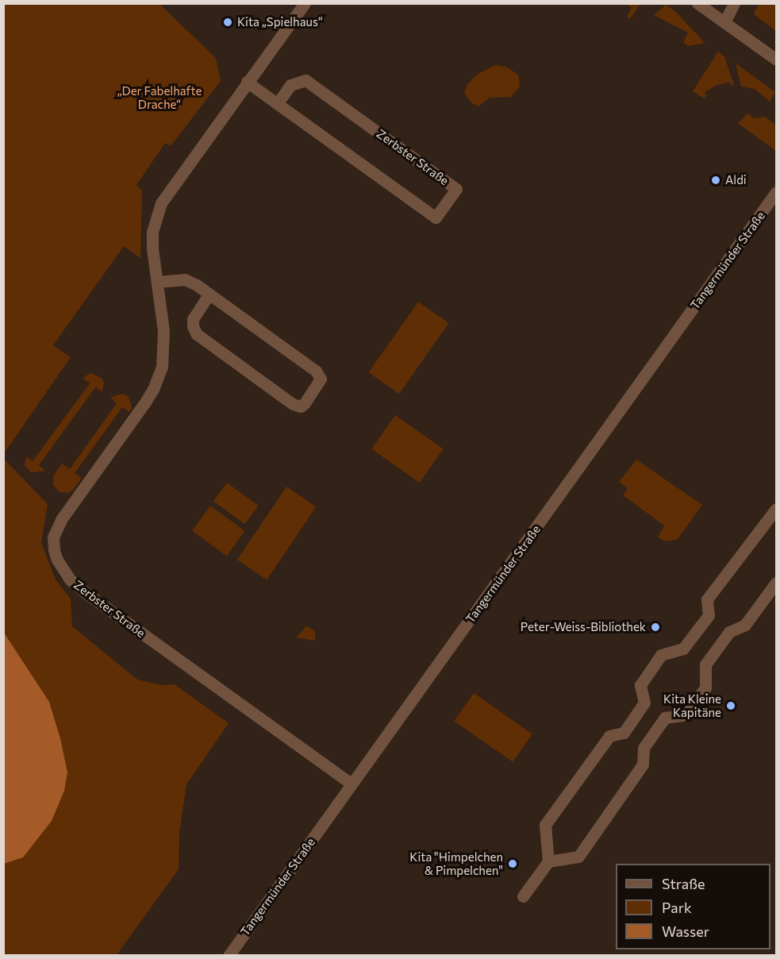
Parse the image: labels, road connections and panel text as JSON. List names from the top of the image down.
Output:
{
  "streets": {
    "street": ["Zerbster Straße", "Tangermünder Straße"]
  },
  "crossings": [
    ["Zerbster Straße", "Tangermünder Straße"]
  ],
  "parks": ["„Der Fabelhafte Drache“"],
  "places": [
    "Kita „Spielhaus“",
    "Aldi",
    "Peter-Weiss-Bibliothek",
    "Kita Kleine Kapitäne",
    "Kita \"Himpelchen & Pimpelchen\""
  ],
  "legend": ["Straße", "Park", "Wasser"]
}
